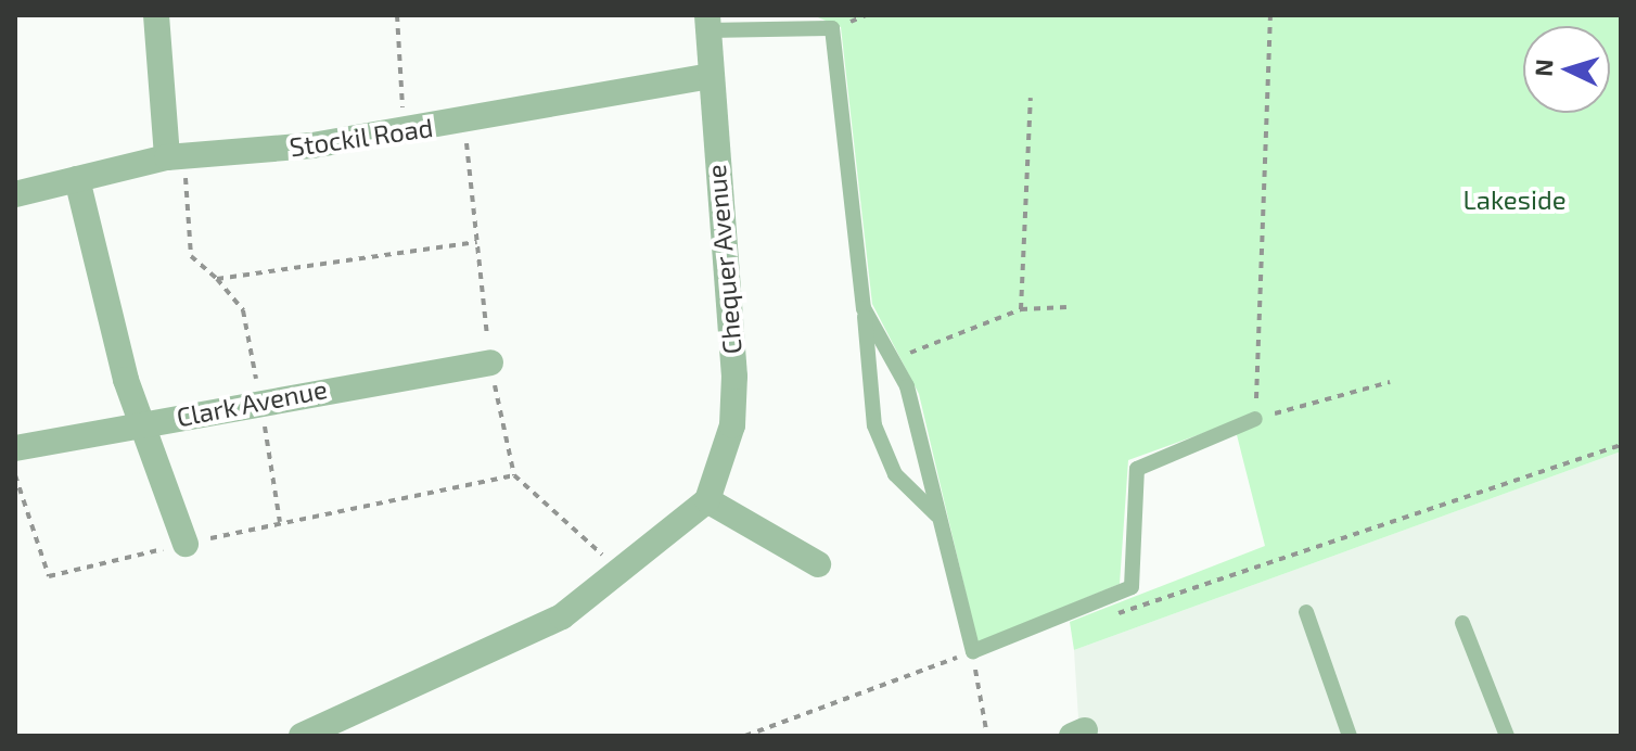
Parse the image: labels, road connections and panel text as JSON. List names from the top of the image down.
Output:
{
  "streets": {
    "street": ["Stockil Road", "Chequer Avenue", "Clark Avenue"]
  },
  "crossings": [
    ["Stockil Road", "Chequer Avenue"]
  ],
  "parks": ["Lakeside"],
  "north": "left"
}
